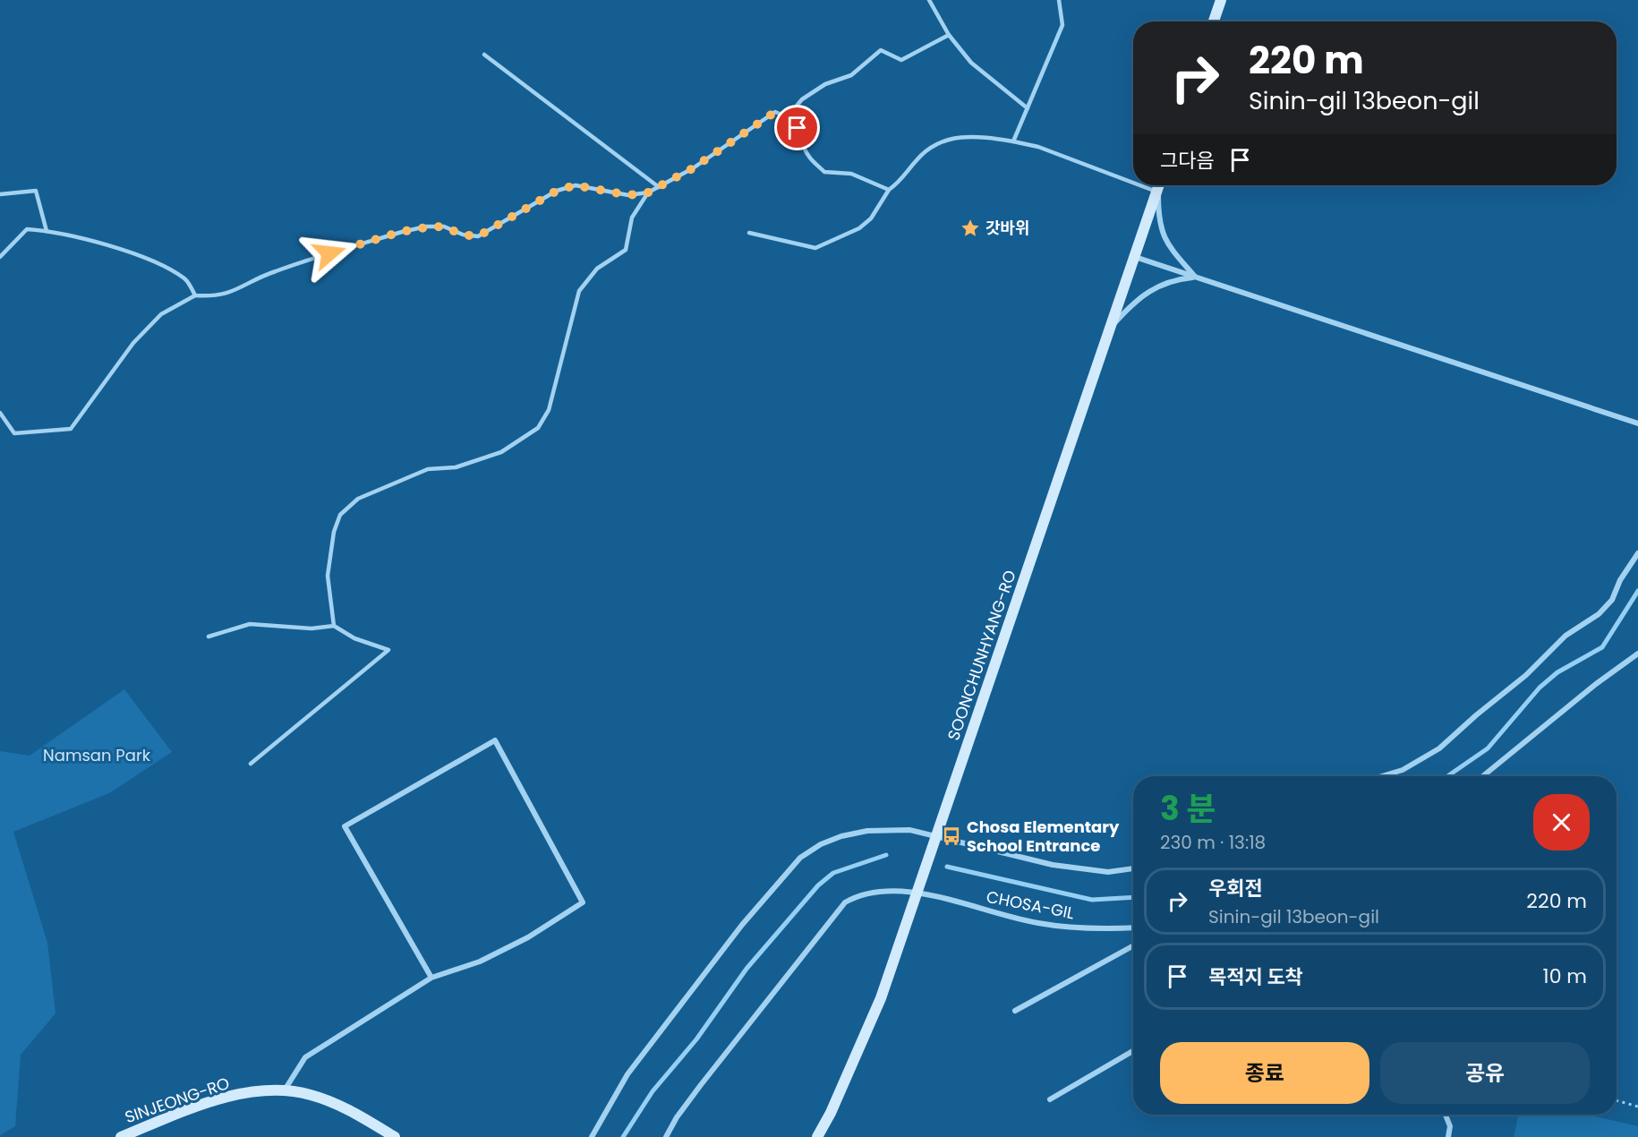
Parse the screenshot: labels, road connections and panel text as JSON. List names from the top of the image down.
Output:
{
  "streets": {
    "main road": ["SOONCHUNHYANG-RO", "SINJEONG-RO"],
    "street": ["CHOSA-GIL"]
  },
  "crossings": [
    ["SOONCHUNHYANG-RO", "CHOSA-GIL"]
  ],
  "parks": ["Namsan Park"],
  "places": {
    "place": ["갓바위"],
    "bus stop": ["Chosa Elementary School Entrance"]
  },
  "page": {
    "turn": ["220 m", "Sinin-gil 13beon-gil"],
    "then": "그다음",
    "heading": ["3 분", "230 m · 13:18"],
    "list": [
      {
        "name": "우회전",
        "note": "Sinin-gil 13beon-gil",
        "value": "220 m"
      },
      {
        "name": "목적지 도착",
        "value": "10 m"
      }
    ],
    "buttons": ["종료", "공유"]
  }
}
